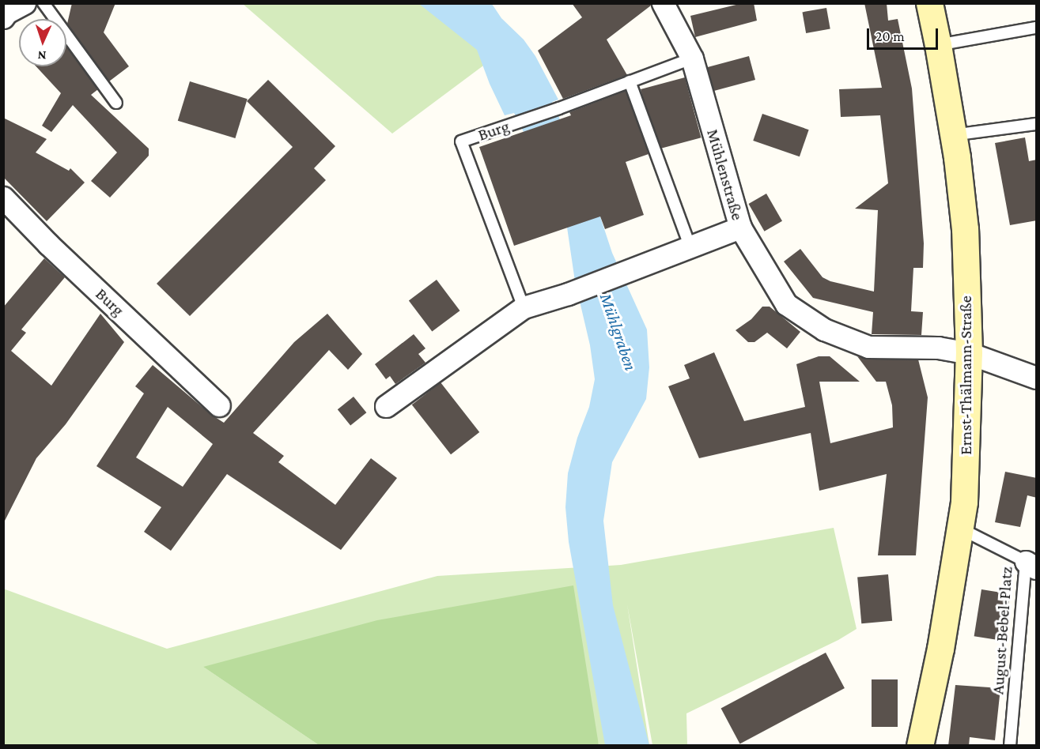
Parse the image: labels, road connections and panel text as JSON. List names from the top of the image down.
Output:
{
  "streets": {
    "main road": ["Ernst-Thälmann-Straße"],
    "street": ["Burg", "Mühlenstraße"],
    "lane": ["August-Bebel-Platz"]
  },
  "crossings": [
    ["Burg", "Mühlenstraße"],
    ["Mühlenstraße", "Ernst-Thälmann-Straße"],
    ["Ernst-Thälmann-Straße", "August-Bebel-Platz"]
  ],
  "water": ["Mühlgraben"],
  "scale_bar": "20 m",
  "north": "bottom"
}
